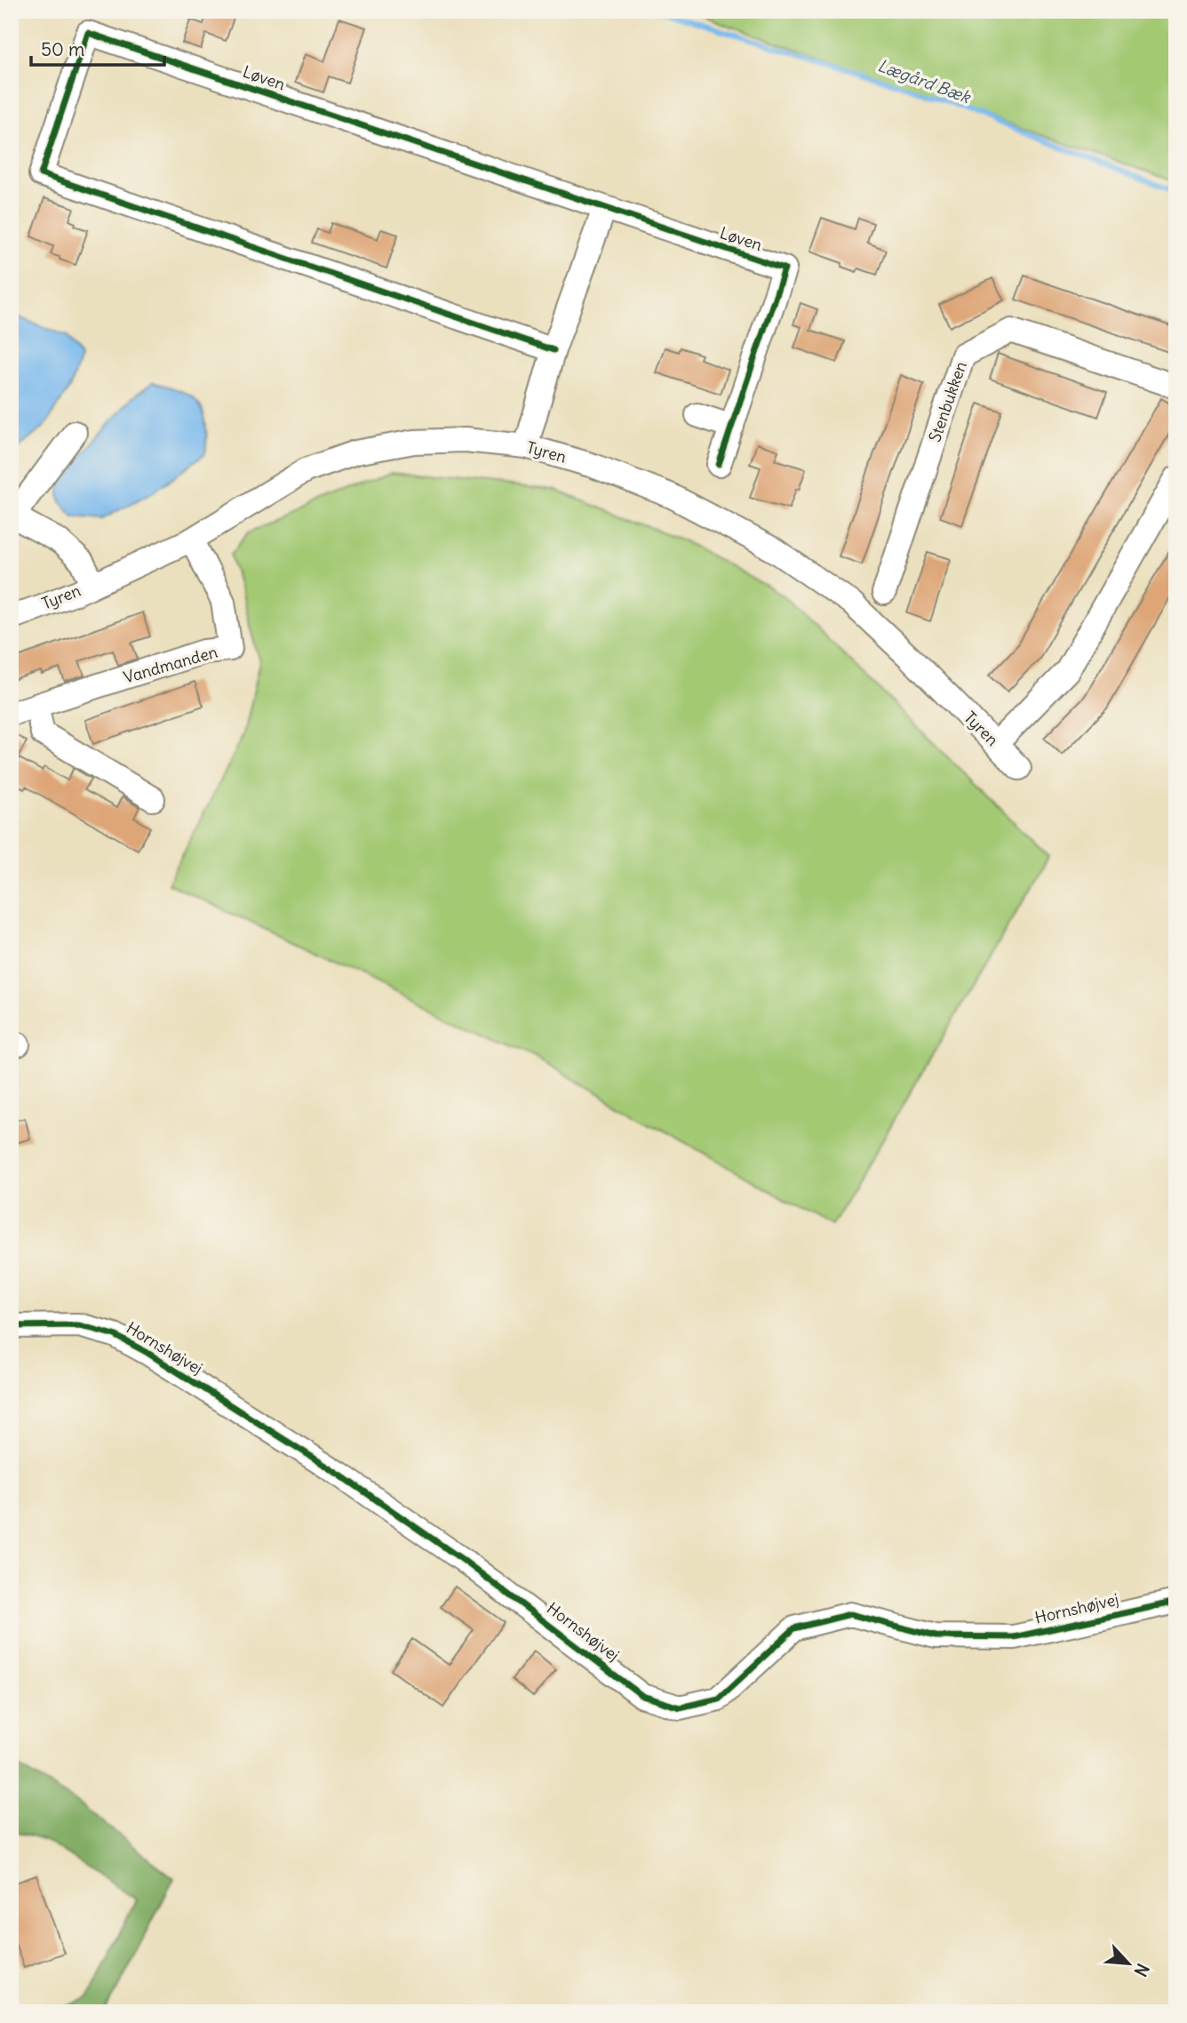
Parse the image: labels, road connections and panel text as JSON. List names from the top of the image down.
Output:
{
  "streets": {
    "street": [
      "Løven",
      "Stenbukken",
      "Tyren",
      "Vandmanden",
      "Hornshøjvej"
    ]
  },
  "crossings": [
    ["Tyren", "Vandmanden"]
  ],
  "water": ["Lægård Bæk"],
  "scale_bar": "50 m",
  "north": "bottom right"
}
